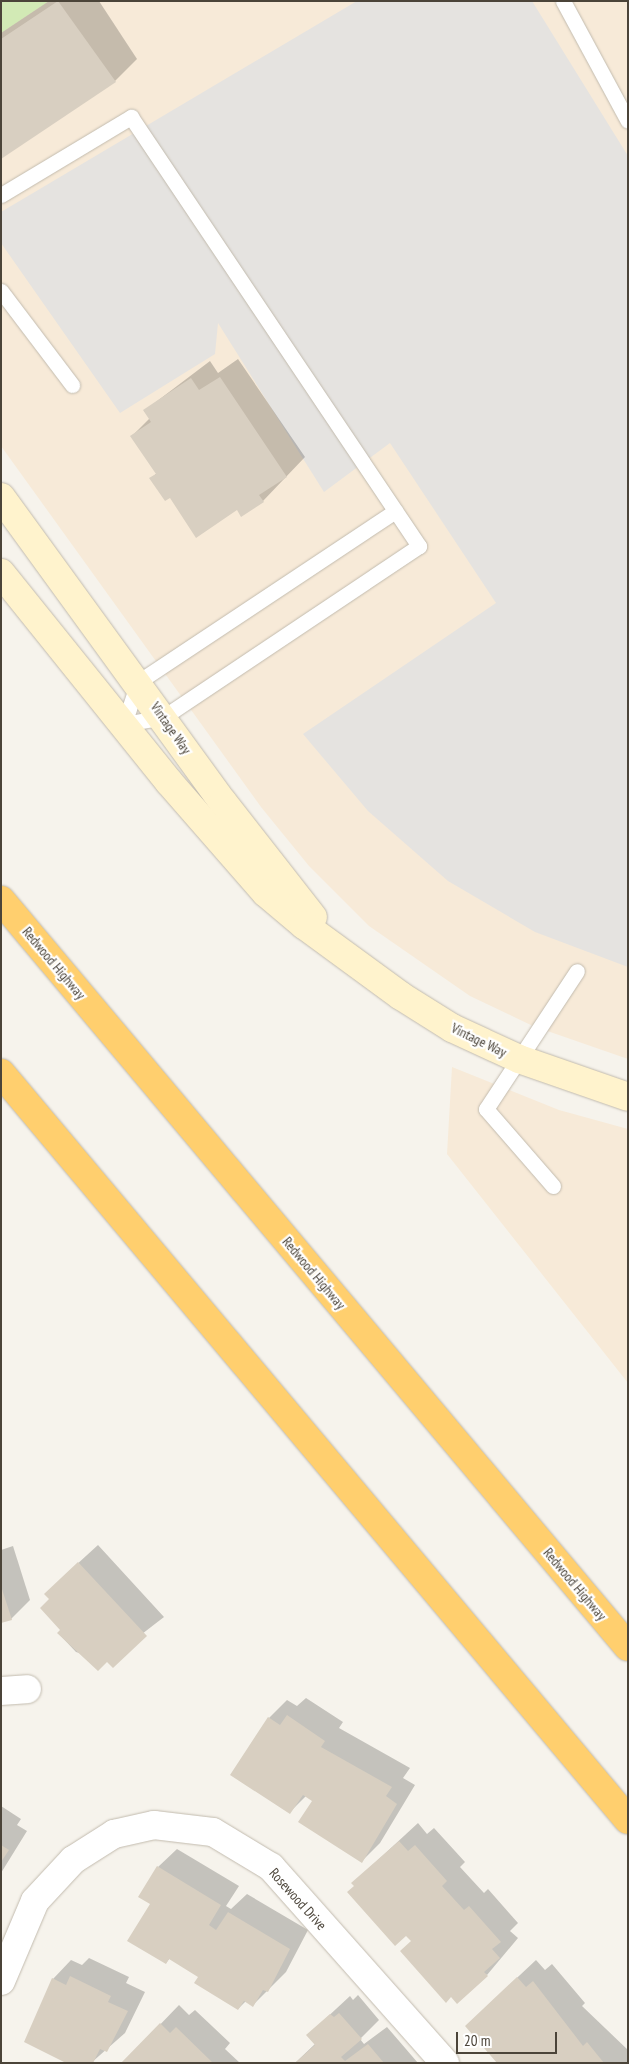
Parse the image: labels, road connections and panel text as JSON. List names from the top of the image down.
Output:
{
  "streets": {
    "highway": ["Redwood Highway"],
    "street": ["Vintage Way", "Rosewood Drive"]
  },
  "scale_bar": "20 m"
}
